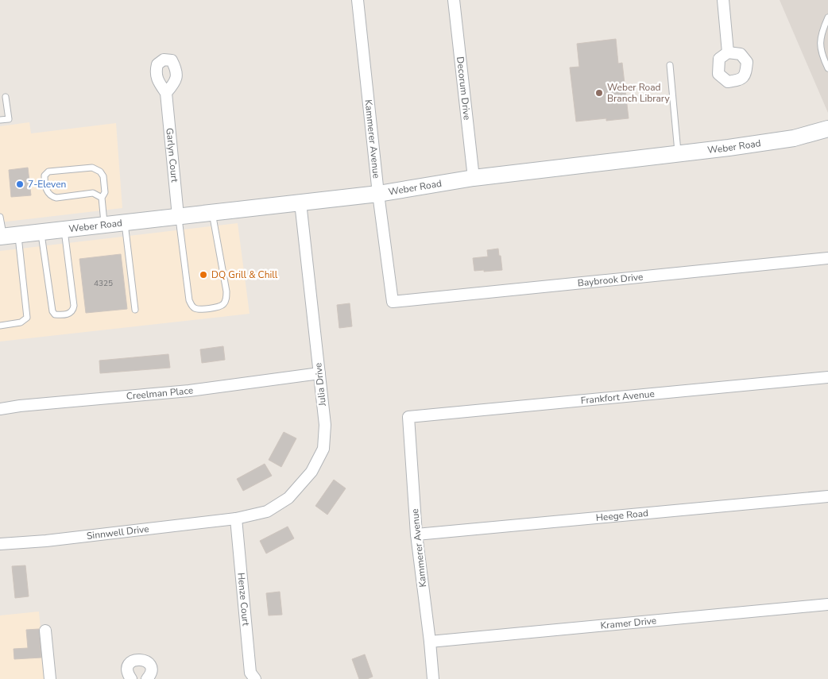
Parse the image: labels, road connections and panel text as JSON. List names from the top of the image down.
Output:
{
  "streets": {
    "main road": ["Weber Road"],
    "street": [
      "Decorum Drive",
      "Kammerer Avenue",
      "Garlyn Court",
      "Baybrook Drive",
      "Julia Drive",
      "Creelman Place",
      "Frankfort Avenue",
      "Heege Road",
      "Sinnwell Drive",
      "Henze Court",
      "Kramer Drive"
    ]
  },
  "crossings": [
    ["Decorum Drive", "Weber Road"],
    ["Kammerer Avenue", "Weber Road"],
    ["Kammerer Avenue", "Baybrook Drive"],
    ["Kammerer Avenue", "Frankfort Avenue"],
    ["Kammerer Avenue", "Heege Road"],
    ["Kammerer Avenue", "Kramer Drive"],
    ["Weber Road", "Garlyn Court"],
    ["Weber Road", "Julia Drive"],
    ["Julia Drive", "Creelman Place"],
    ["Julia Drive", "Sinnwell Drive"],
    ["Julia Drive", "Henze Court"],
    ["Sinnwell Drive", "Henze Court"]
  ],
  "places": ["Weber Road Branch Library", "7-Eleven", "DQ Grill & Chill"],
  "house_numbers": ["4325"]
}
